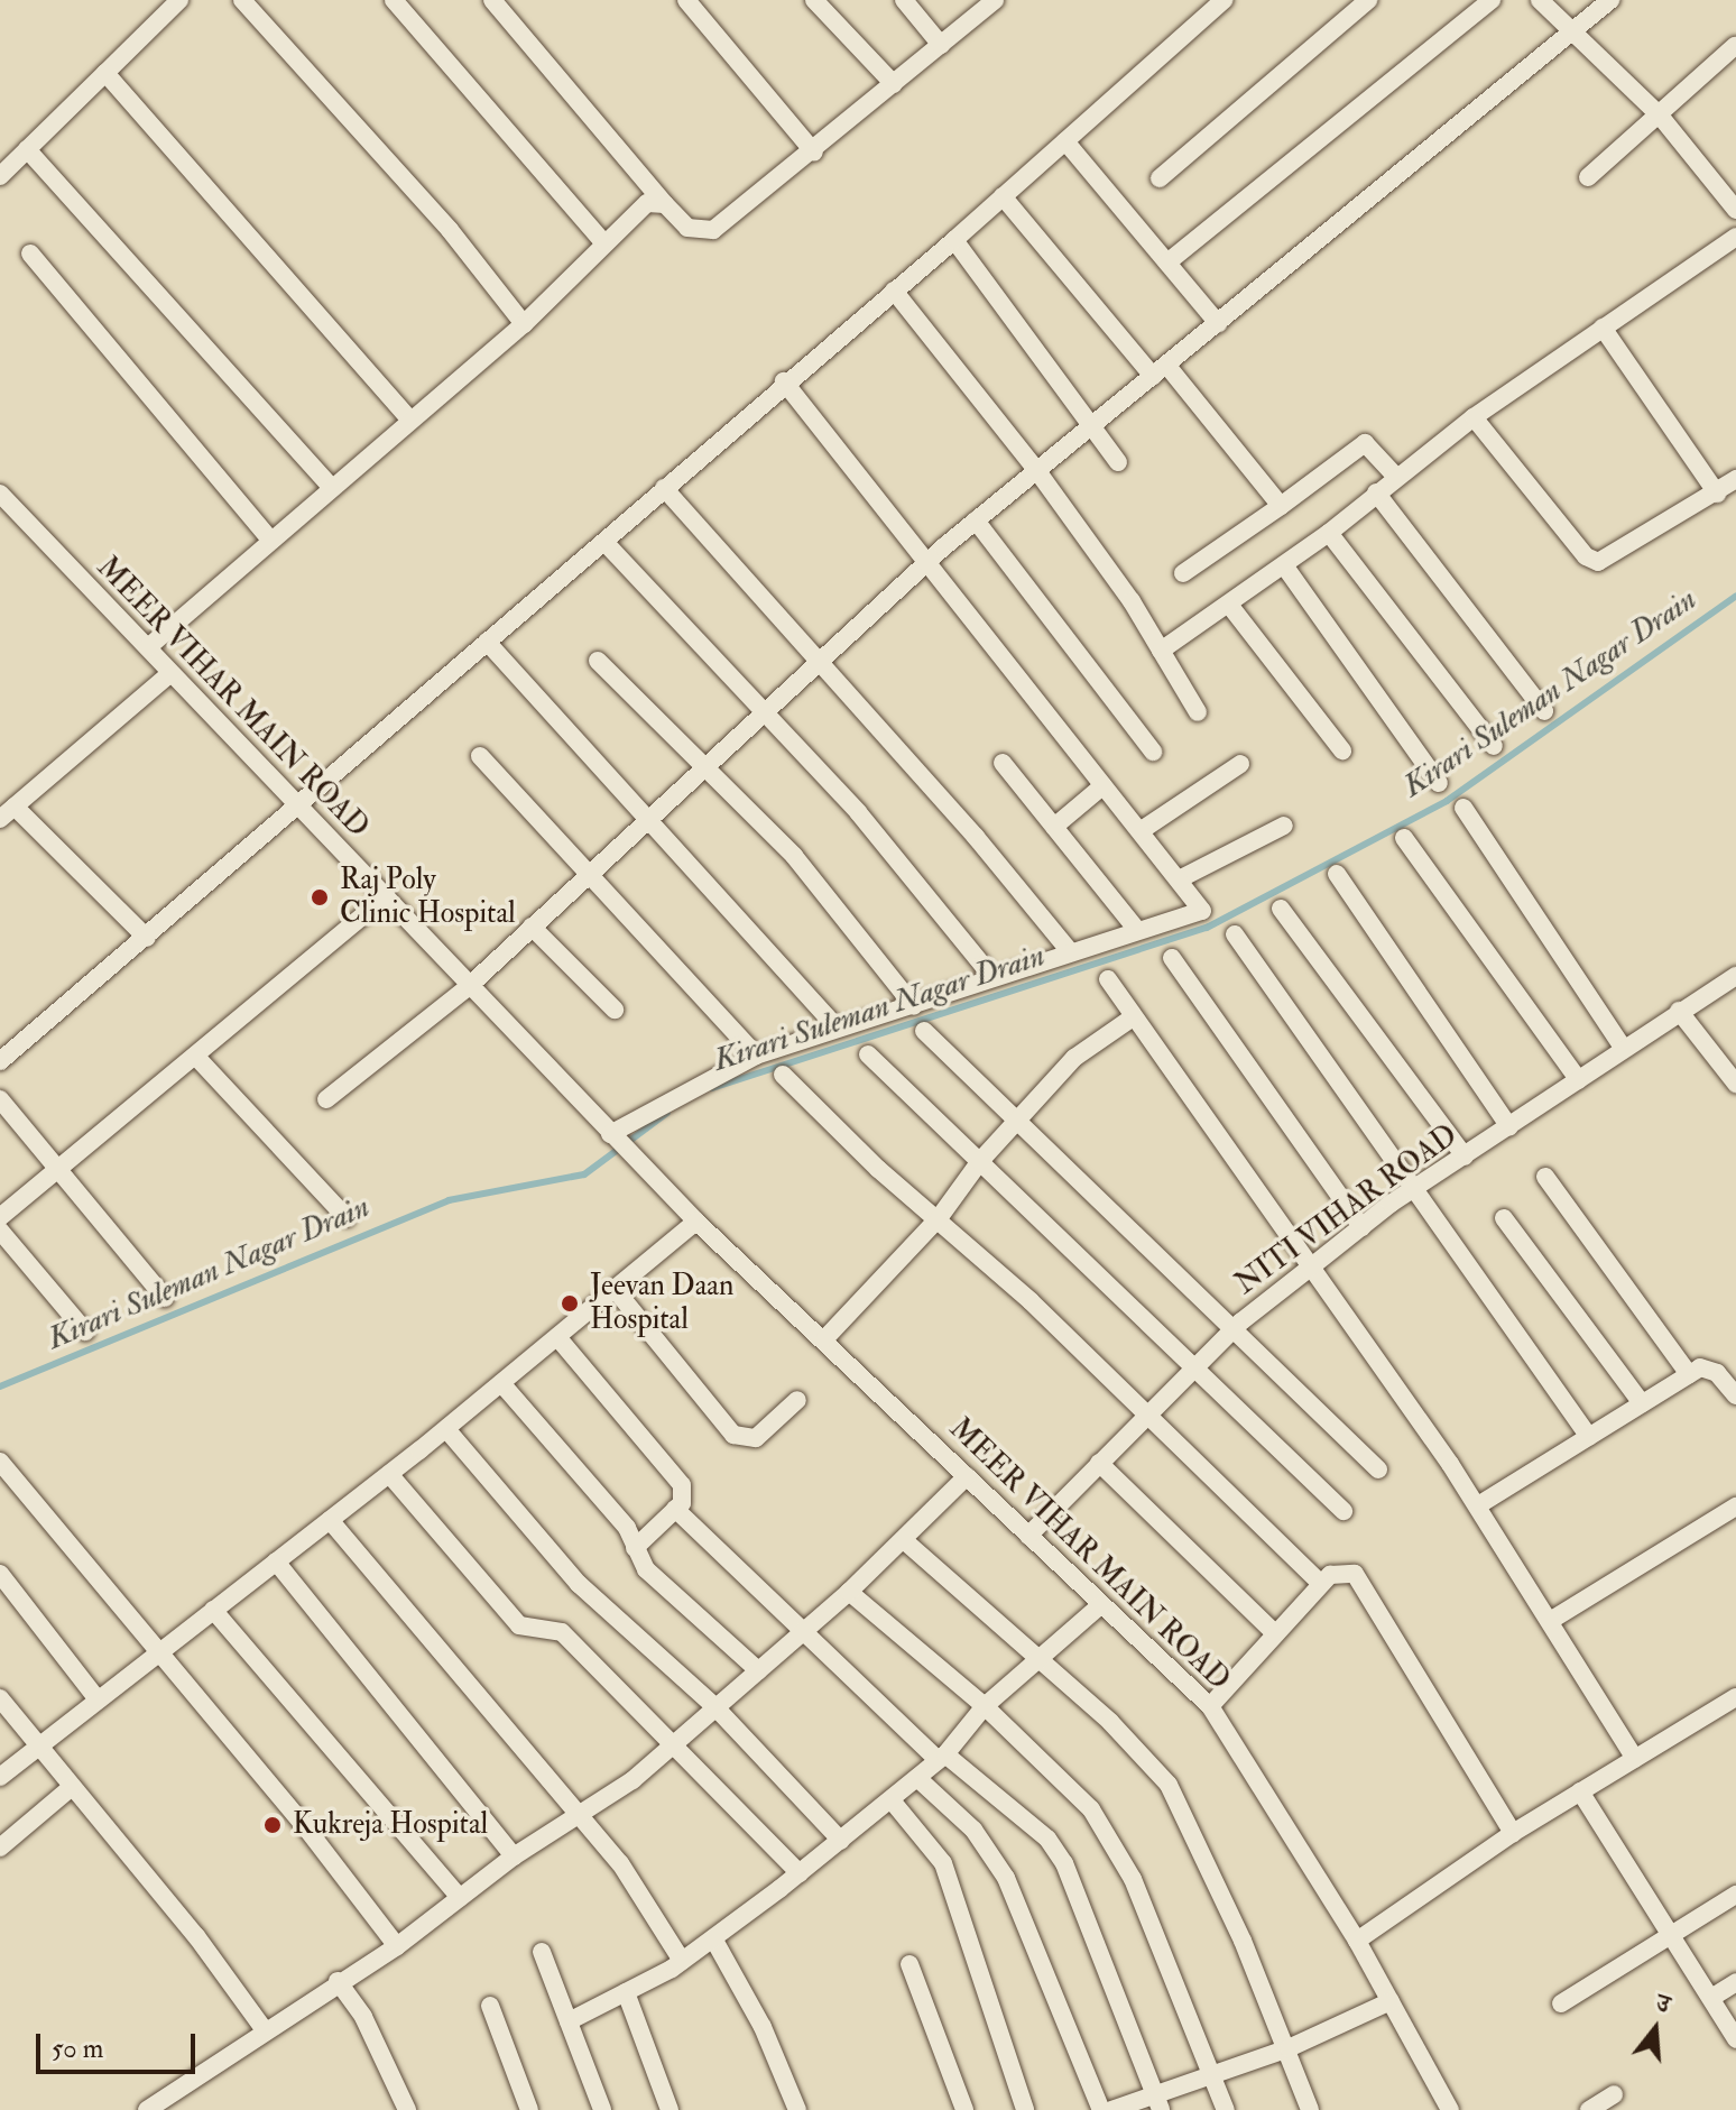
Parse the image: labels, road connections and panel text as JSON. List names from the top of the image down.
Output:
{
  "streets": {
    "street": ["MEER VIHAR MAIN ROAD", "NITI VIHAR ROAD"]
  },
  "crossings": [
    ["MEER VIHAR MAIN ROAD", "NITI VIHAR ROAD"]
  ],
  "water": ["Kirari Suleman Nagar Drain"],
  "places": ["Raj Poly Clinic Hospital", "Jeevan Daan Hospital", "Kukreja Hospital"],
  "scale_bar": "50 m",
  "north": "top"
}
